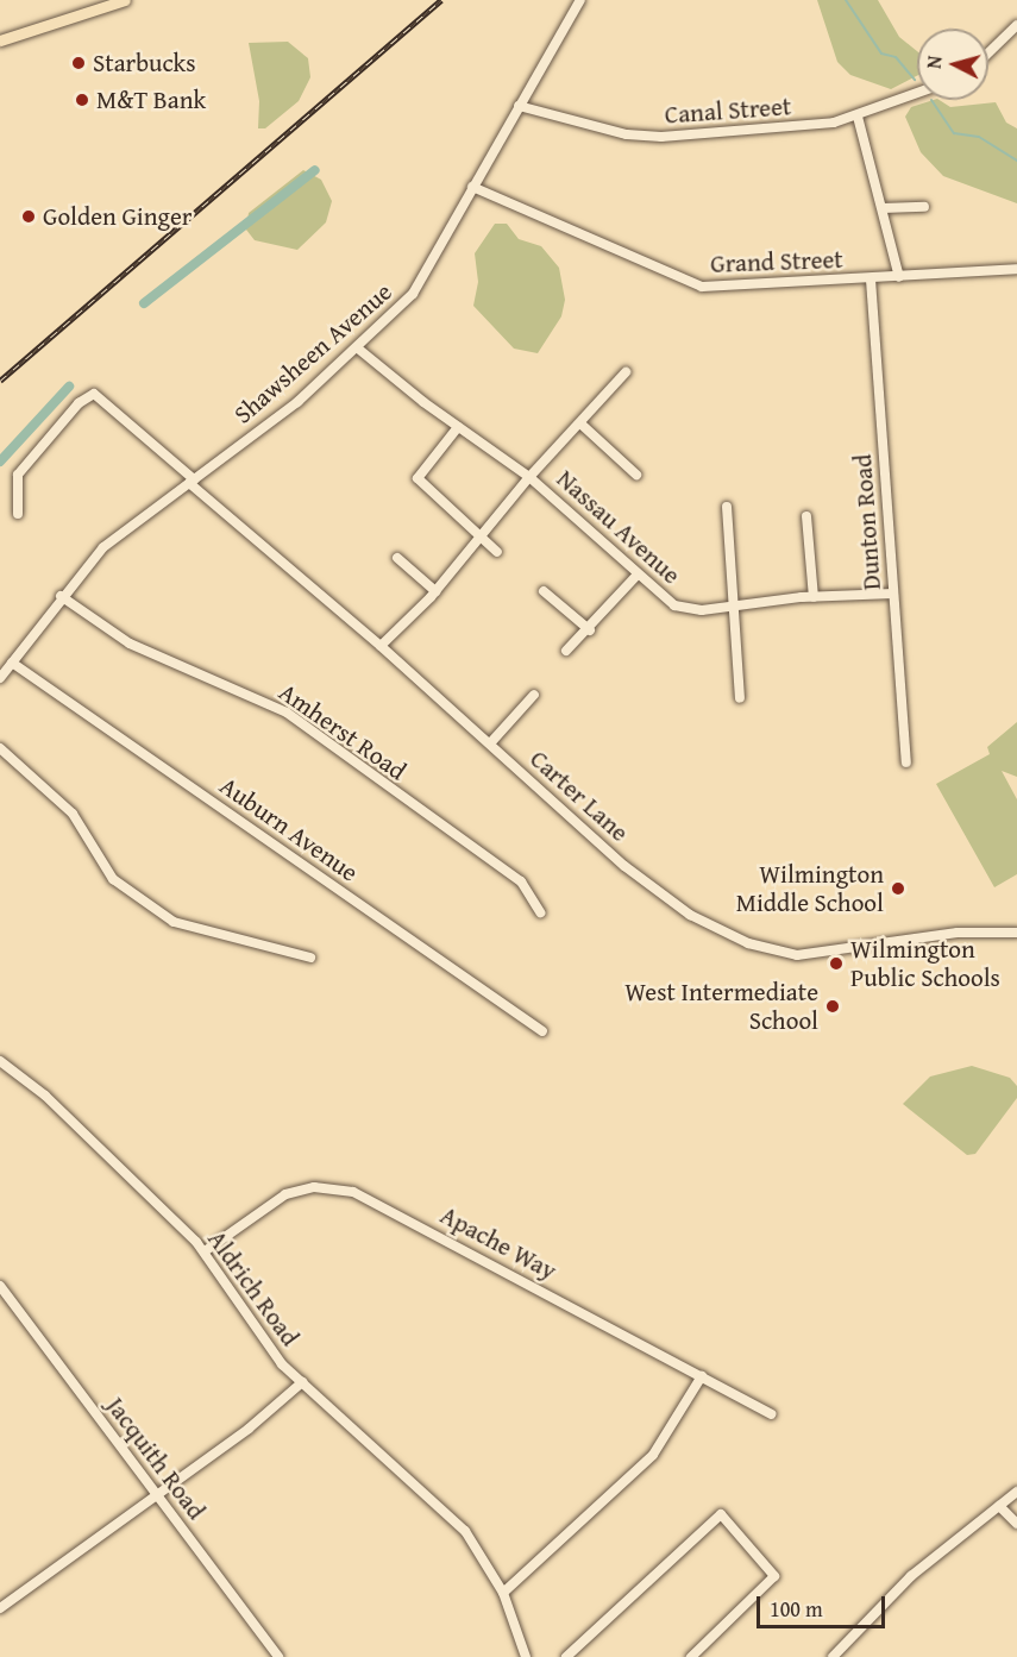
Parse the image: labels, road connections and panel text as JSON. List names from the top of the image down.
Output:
{
  "streets": {
    "street": [
      "Canal Street",
      "Grand Street",
      "Shawsheen Avenue",
      "Dunton Road",
      "Nassau Avenue",
      "Amherst Road",
      "Carter Lane",
      "Auburn Avenue",
      "Apache Way",
      "Aldrich Road",
      "Jacquith Road"
    ]
  },
  "crossings": [
    ["Canal Street", "Shawsheen Avenue"],
    ["Grand Street", "Shawsheen Avenue"],
    ["Grand Street", "Dunton Road"],
    ["Shawsheen Avenue", "Nassau Avenue"],
    ["Shawsheen Avenue", "Amherst Road"],
    ["Shawsheen Avenue", "Carter Lane"],
    ["Shawsheen Avenue", "Auburn Avenue"],
    ["Dunton Road", "Nassau Avenue"],
    ["Apache Way", "Aldrich Road"]
  ],
  "places": [
    "Starbucks",
    "M&T Bank",
    "Golden Ginger",
    "Wilmington Middle School",
    "Wilmington Public Schools",
    "West Intermediate School"
  ],
  "scale_bar": "100 m",
  "north": "left"
}
